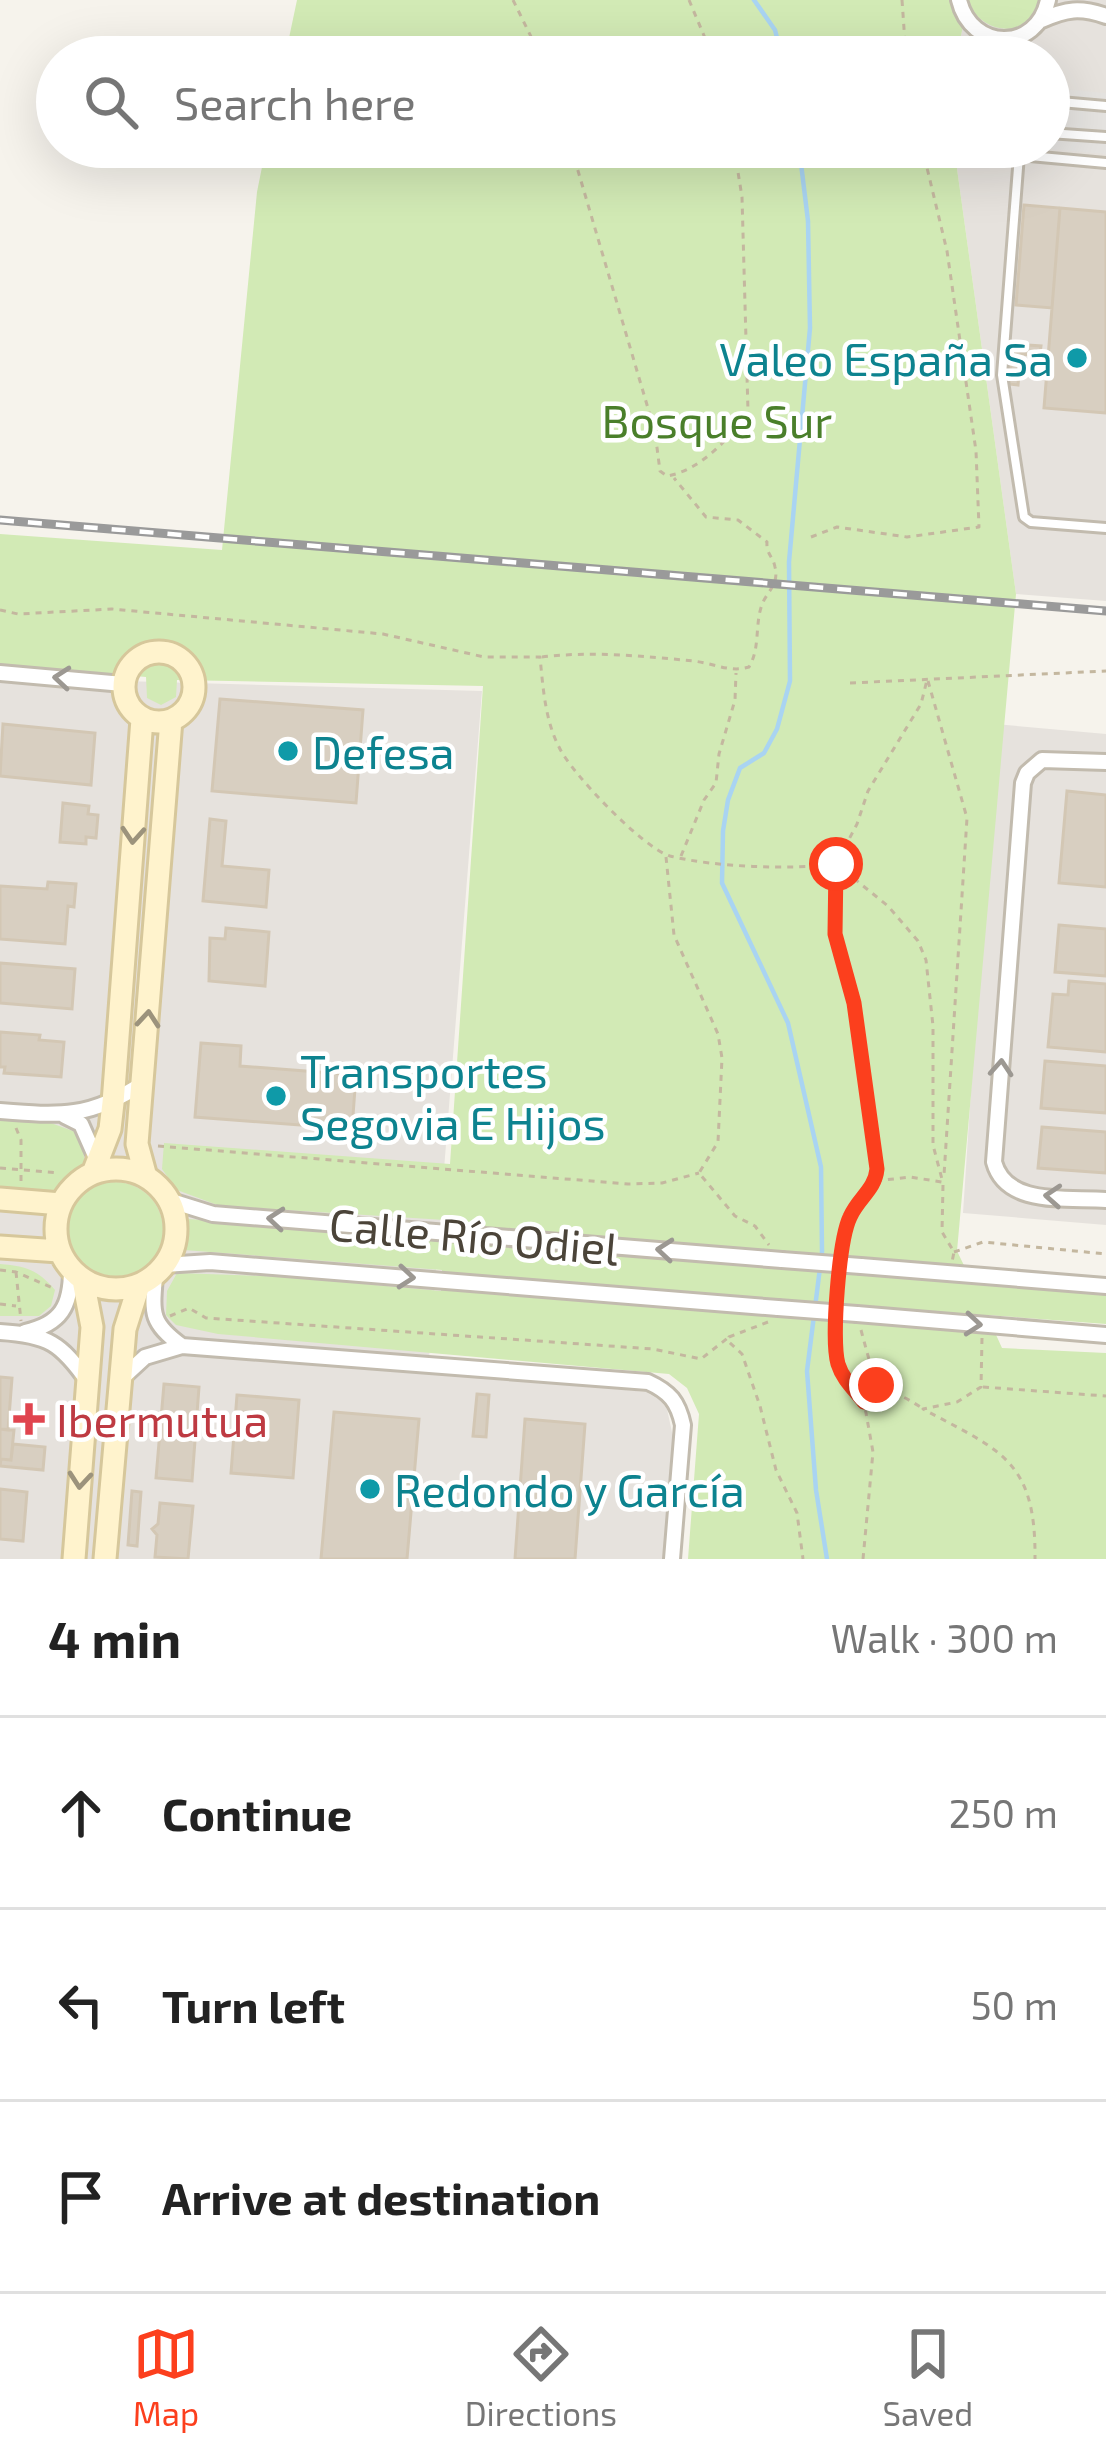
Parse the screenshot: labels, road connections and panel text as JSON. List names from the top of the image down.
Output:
{
  "streets": {
    "street": ["Calle Río Odiel"]
  },
  "parks": ["Bosque Sur"],
  "places": {
    "other": [
      "Valeo España Sa",
      "Defesa",
      "Transportes Segovia E Hijos",
      "Redondo y García"
    ],
    "health": ["Ibermutua"]
  },
  "page": {
    "search": "Search here",
    "heading": ["4 min", "Walk · 300 m"],
    "list": [
      ["Continue", "250 m"],
      ["Turn left", "50 m"],
      "Arrive at destination"
    ],
    "nav": ["Map", "Directions", "Saved"]
  }
}
